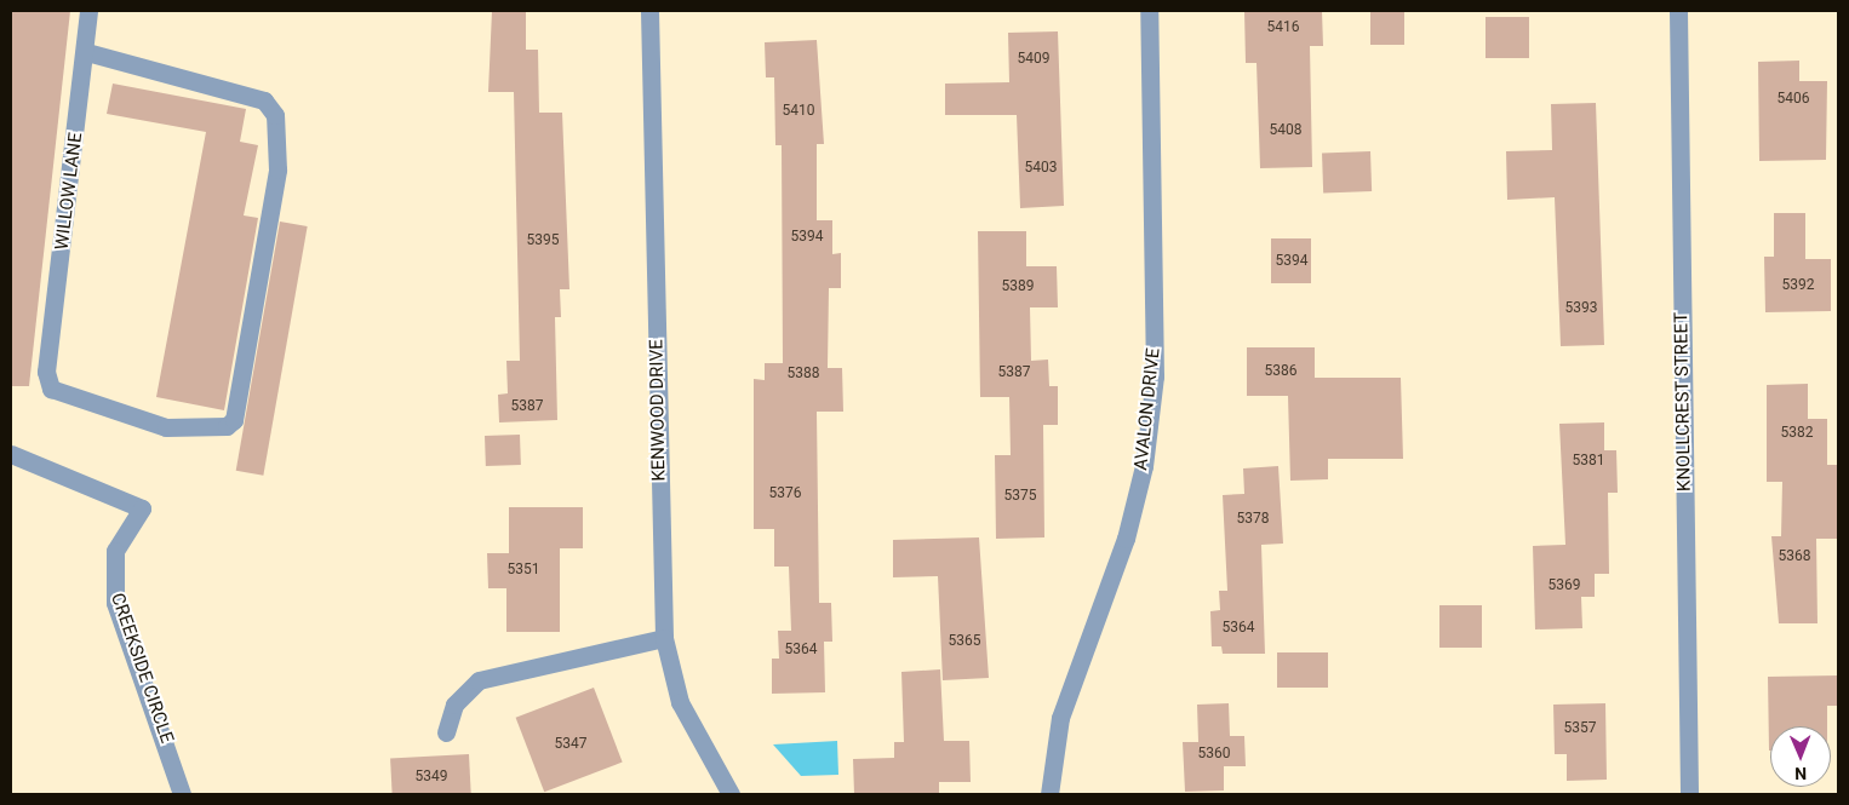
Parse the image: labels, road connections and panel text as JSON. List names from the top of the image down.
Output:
{
  "streets": {
    "street": [
      "WILLOW LANE",
      "KNOLLCREST STREET",
      "AVALON DRIVE",
      "KENWOOD DRIVE",
      "CREEKSIDE CIRCLE"
    ]
  },
  "house_numbers": [
    "5416",
    "5409",
    "5406",
    "5410",
    "5408",
    "5403",
    "5394",
    "5395",
    "5394",
    "5392",
    "5389",
    "5393",
    "5386",
    "5387",
    "5388",
    "5387",
    "5382",
    "5381",
    "5376",
    "5375",
    "5378",
    "5368",
    "5351",
    "5369",
    "5364",
    "5365",
    "5364",
    "5357",
    "5347",
    "5360",
    "5349"
  ],
  "north": "bottom"
}
